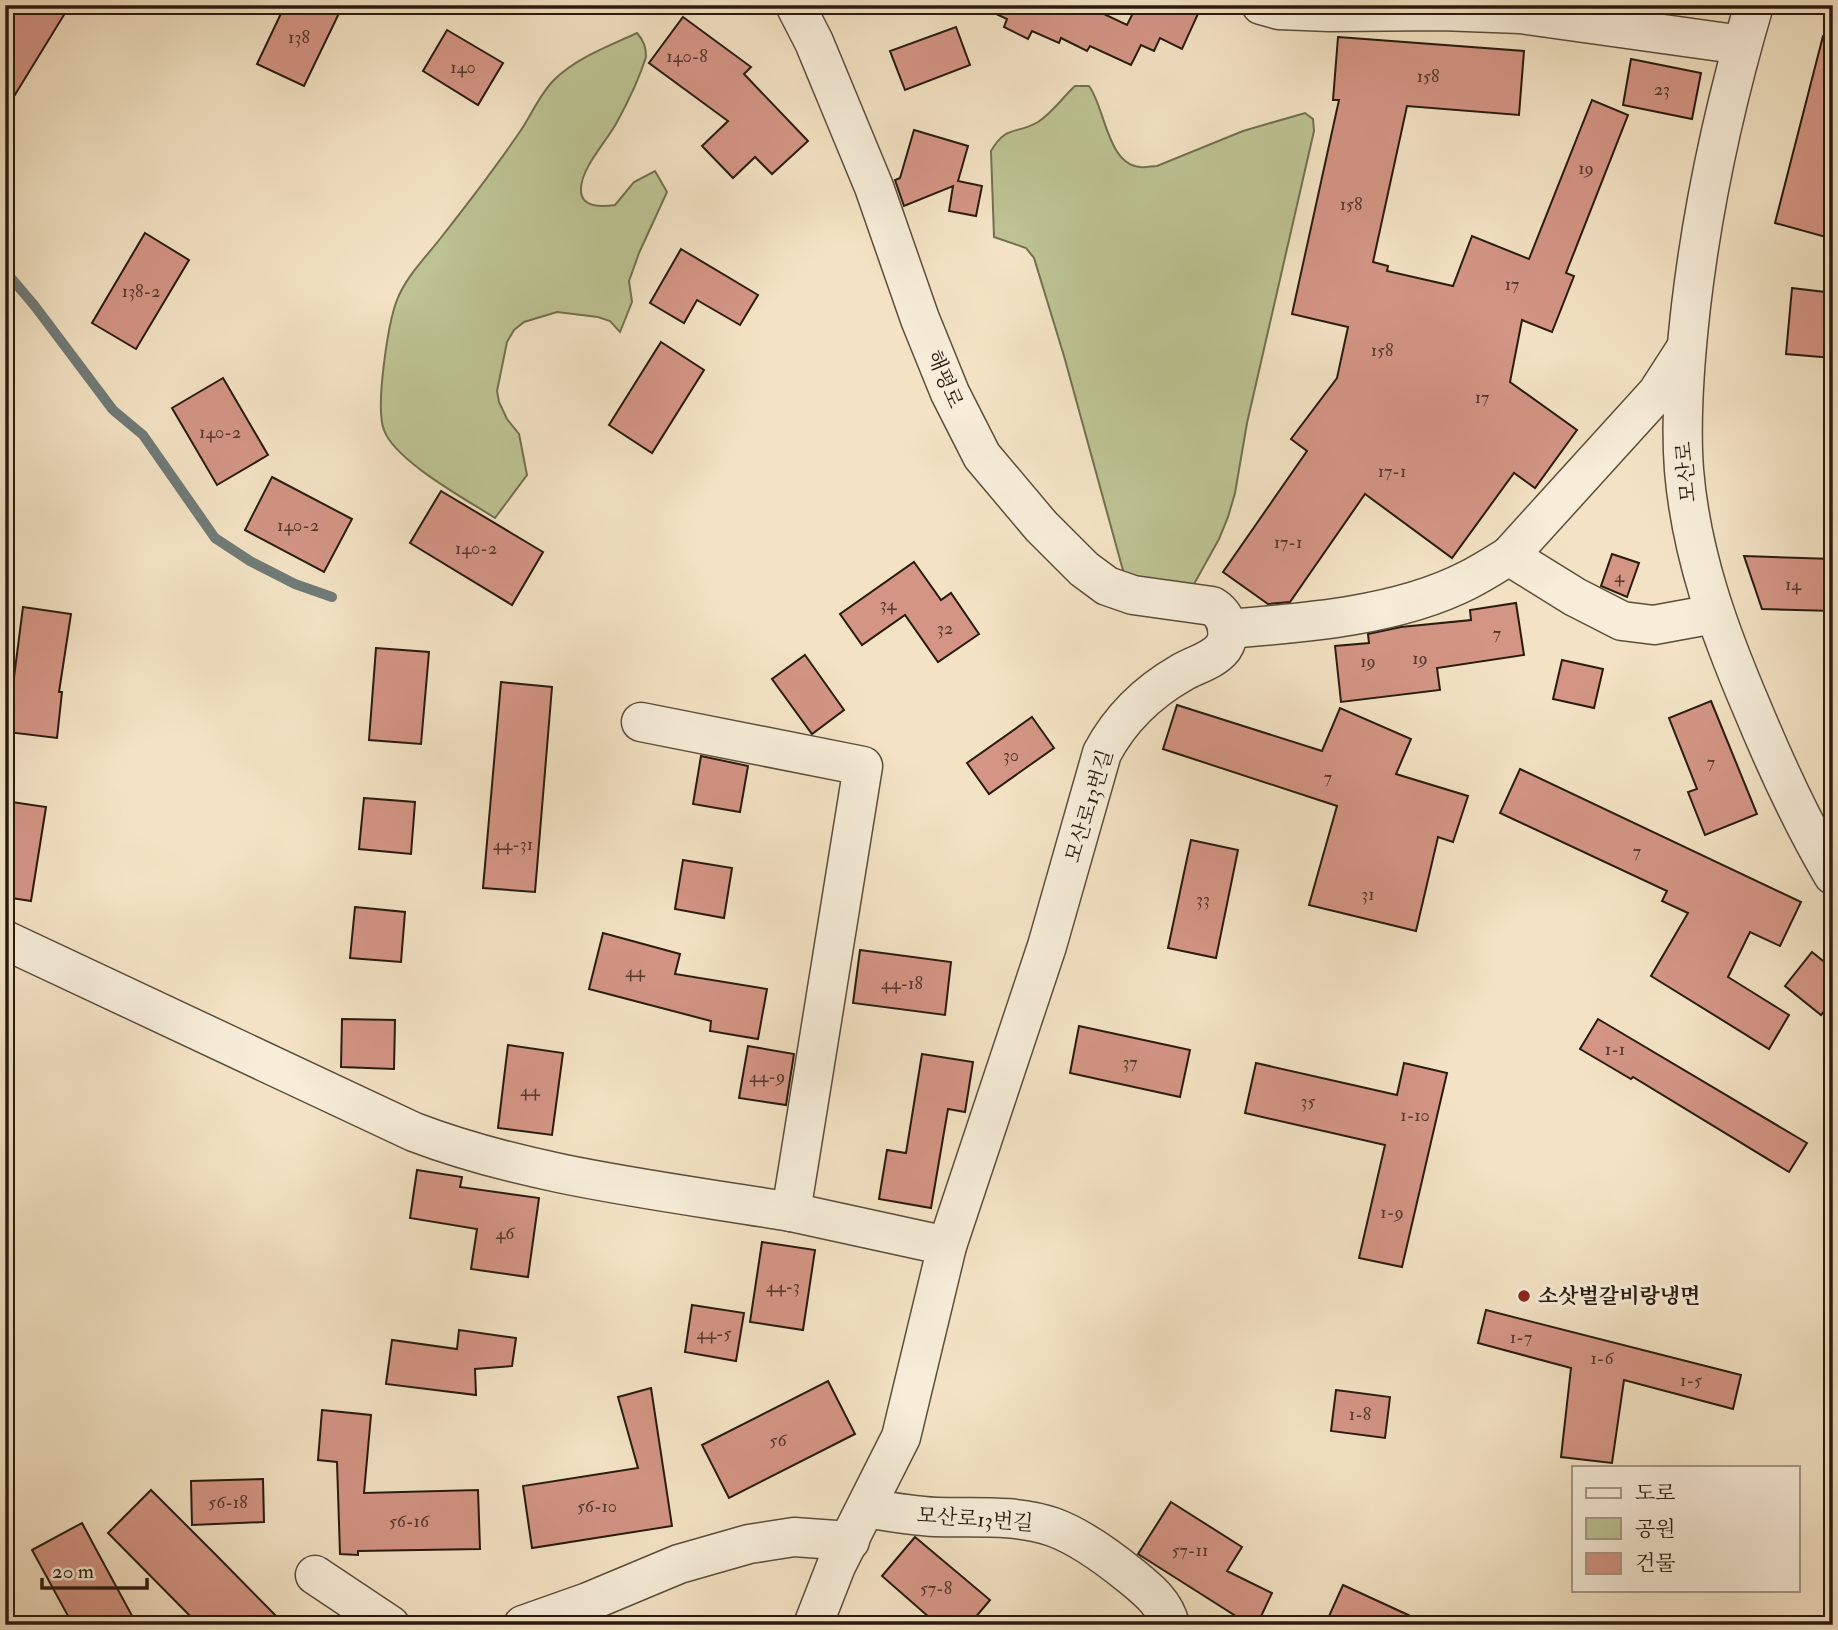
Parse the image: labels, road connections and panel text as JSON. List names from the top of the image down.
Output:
{
  "streets": {
    "street": ["해평로", "모산로", "모산로13번길"]
  },
  "crossings": [
    ["해평로", "모산로13번길"]
  ],
  "places": ["소삿벌갈비랑냉면"],
  "house_numbers": [
    "138",
    "140-8",
    "140",
    "158",
    "23",
    "19",
    "158",
    "17",
    "138-2",
    "158",
    "17",
    "140-2",
    "17-1",
    "140-2",
    "17-1",
    "140-2",
    "4",
    "14",
    "34",
    "32",
    "7",
    "19",
    "19",
    "30",
    "7",
    "7",
    "44-31",
    "7",
    "31",
    "33",
    "44",
    "44-18",
    "1-1",
    "37",
    "44-9",
    "44",
    "35",
    "1-10",
    "1-9",
    "46",
    "44-3",
    "44-5",
    "1-7",
    "1-6",
    "1-5",
    "1-8",
    "56",
    "56-18",
    "56-10",
    "56-16",
    "57-11",
    "57-8"
  ],
  "legend": ["도로", "공원", "건물"],
  "scale_bar": "20 m"
}
